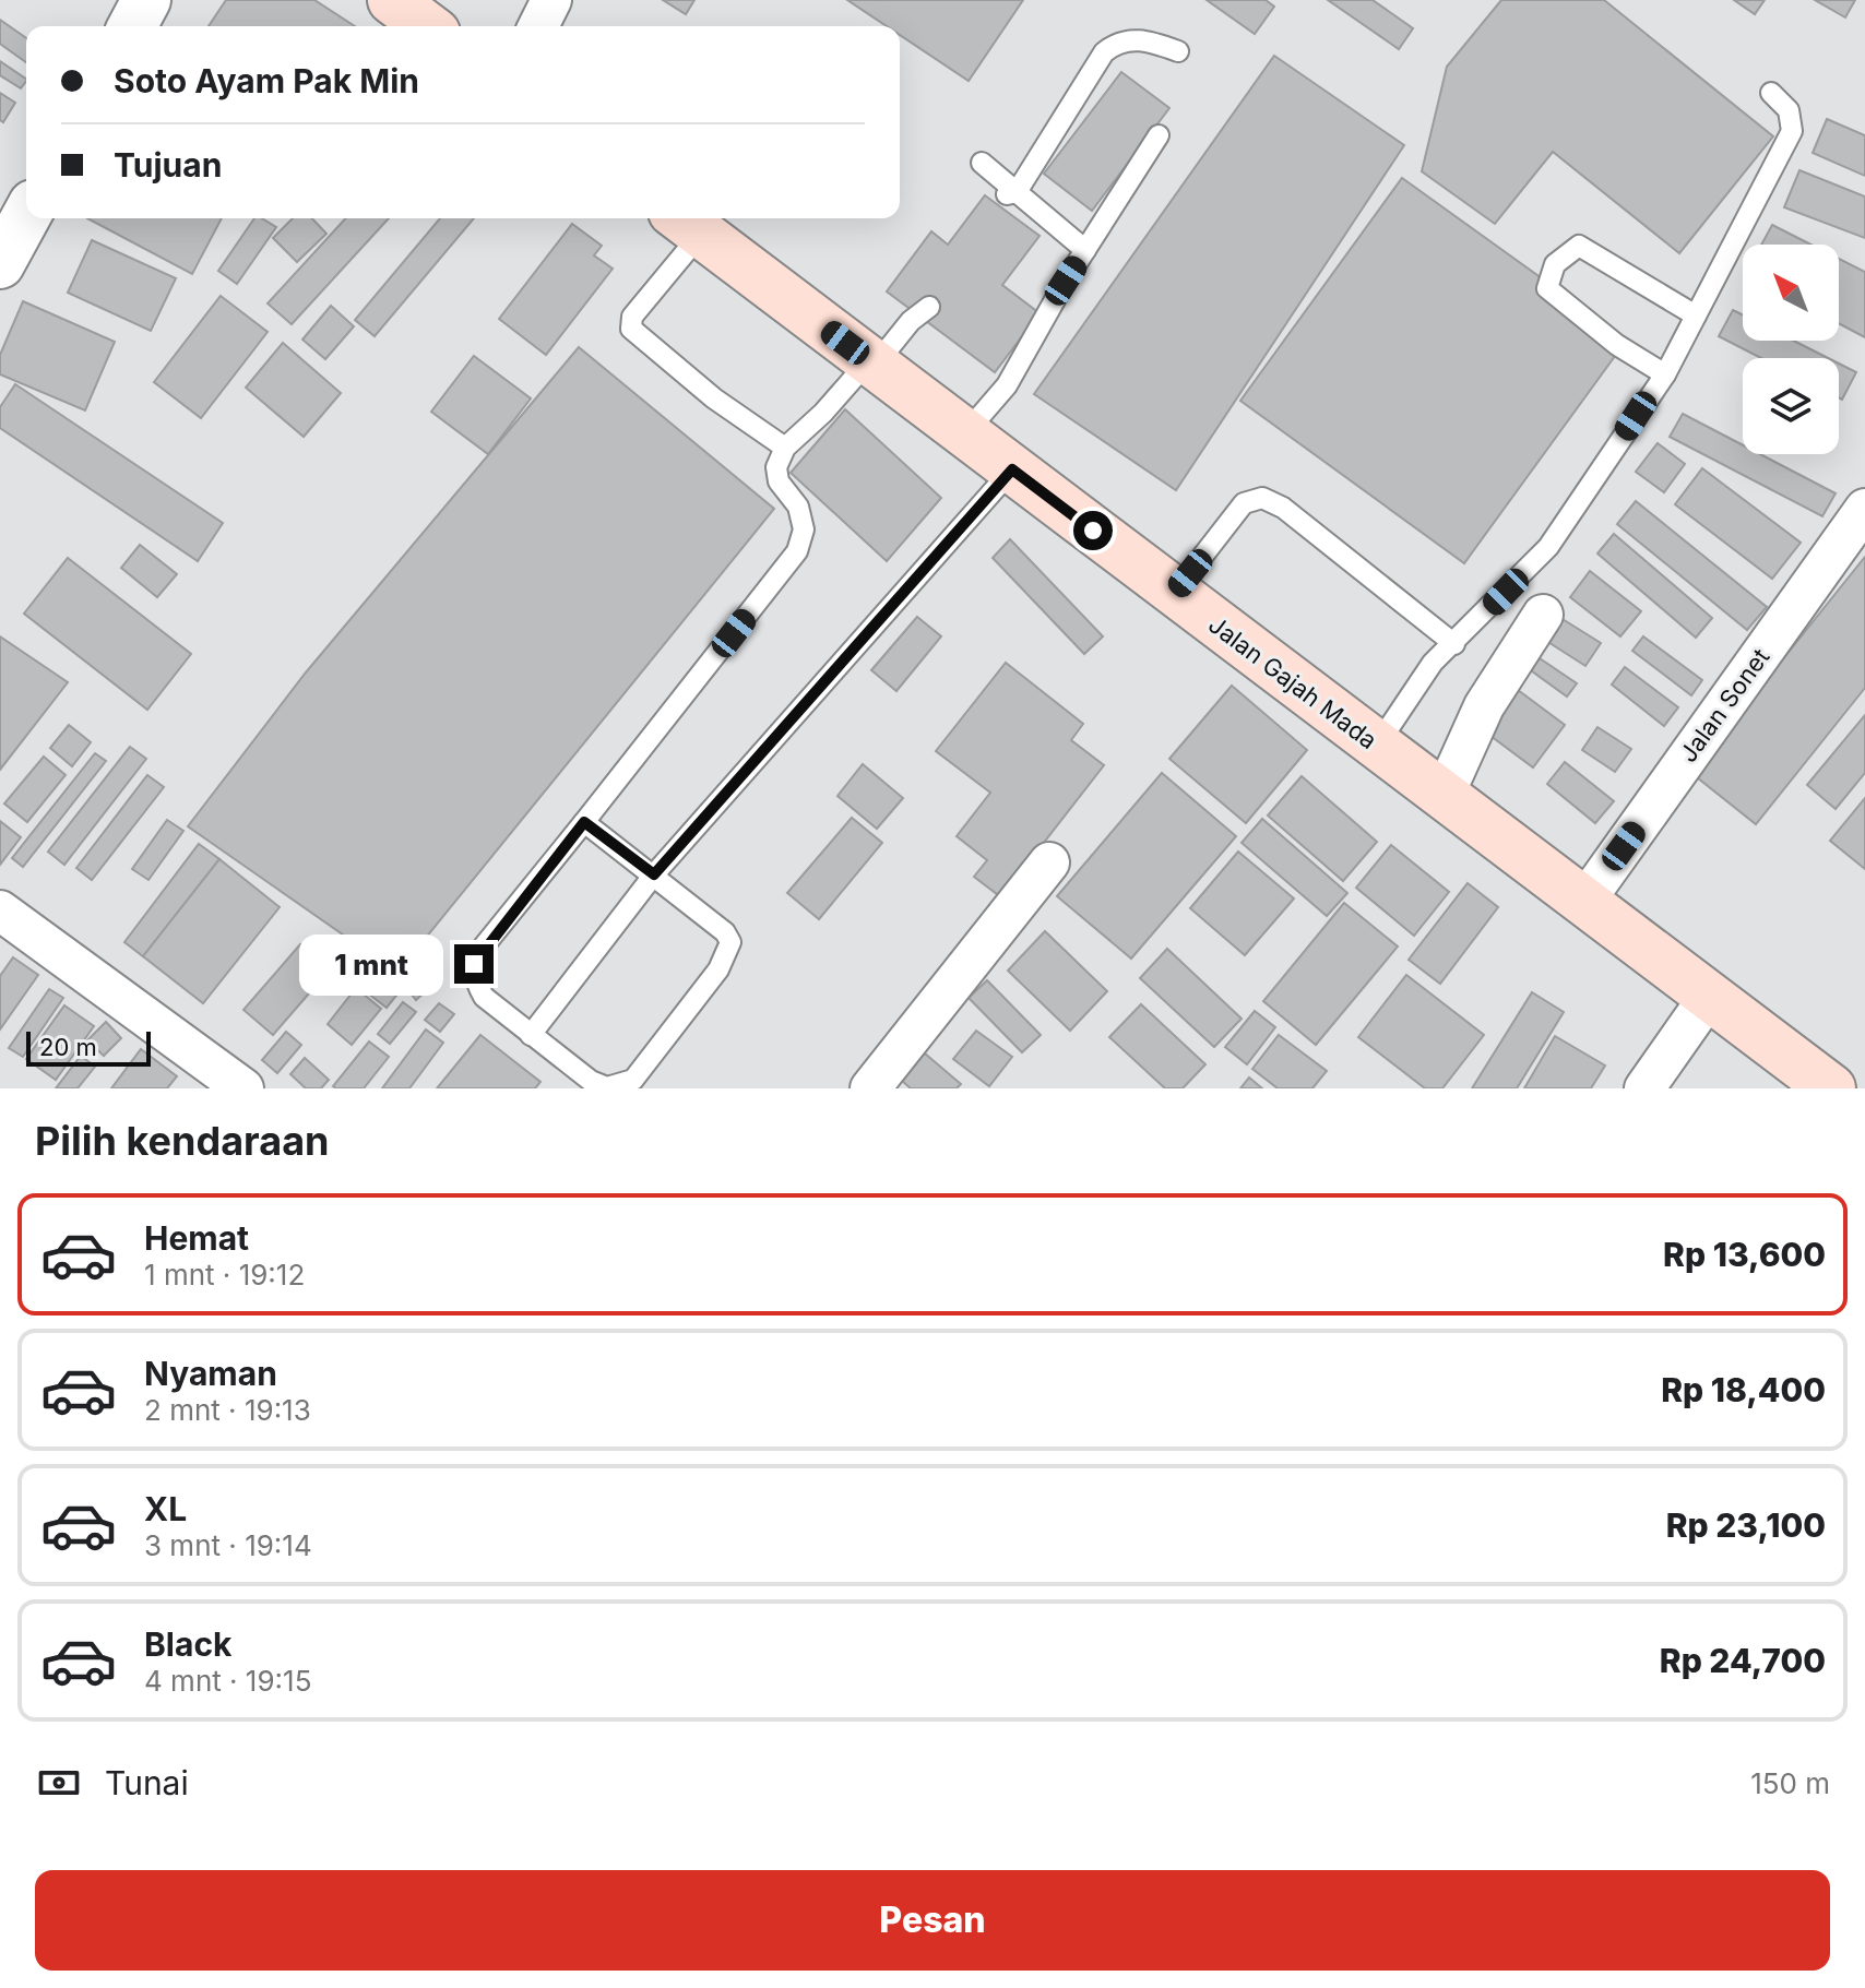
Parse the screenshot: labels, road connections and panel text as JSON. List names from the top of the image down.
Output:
{
  "streets": {
    "main road": ["Jalan Gajah Mada"],
    "street": ["Jalan Sonet"]
  },
  "crossings": [
    ["Jalan Gajah Mada", "Jalan Sonet"]
  ],
  "scale_bar": "20 m",
  "north": "top left",
  "page": {
    "banner": ["Soto Ayam Pak Min", "Tujuan"],
    "bubble": "1 mnt",
    "scale": "20 m",
    "heading": "Pilih kendaraan",
    "list": [
      {
        "name": "Hemat",
        "note": "1 mnt · 19:12",
        "value": "Rp 13,600"
      },
      {
        "name": "Nyaman",
        "note": "2 mnt · 19:13",
        "value": "Rp 18,400"
      },
      {
        "name": "XL",
        "note": "3 mnt · 19:14",
        "value": "Rp 23,100"
      },
      {
        "name": "Black",
        "note": "4 mnt · 19:15",
        "value": "Rp 24,700"
      }
    ],
    "pay": ["Tunai", "150 m"],
    "buttons": "Pesan"
  }
}
